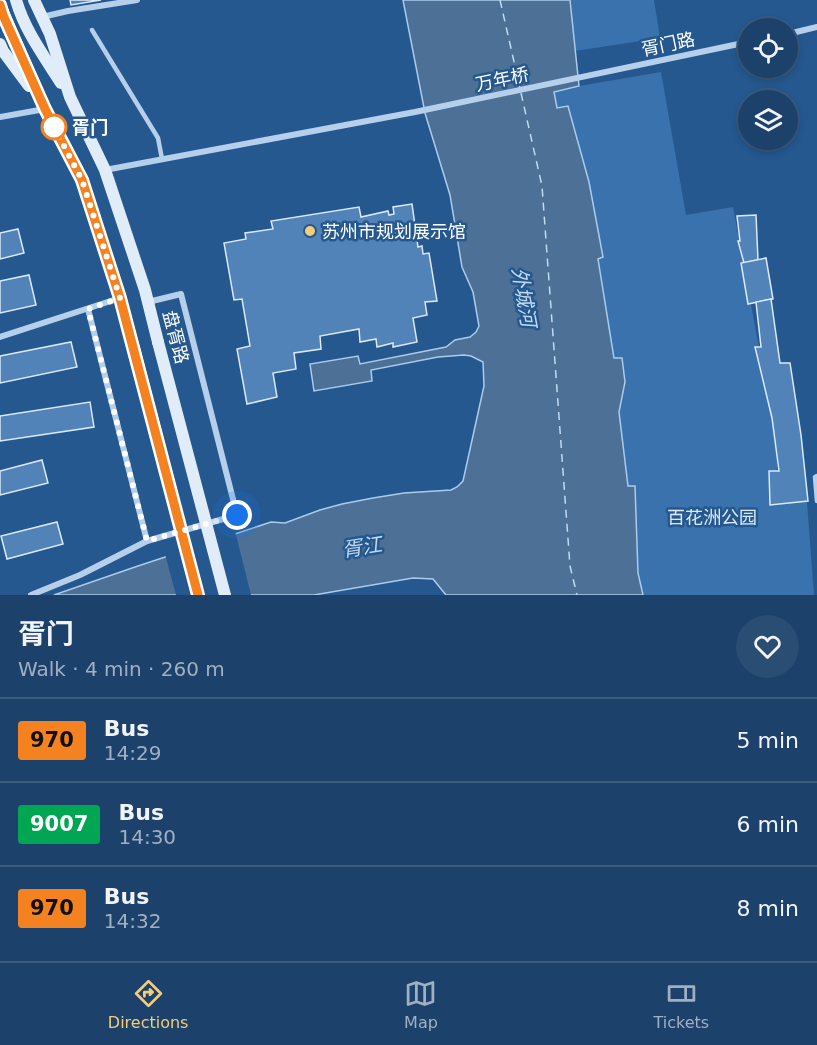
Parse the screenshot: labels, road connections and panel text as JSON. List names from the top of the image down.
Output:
{
  "streets": {
    "main road": ["盘胥路"],
    "street": ["胥门路", "万年桥"]
  },
  "crossings": [
    ["胥门路", "万年桥"],
    ["万年桥", "盘胥路"]
  ],
  "water": ["外城河", "胥江"],
  "parks": ["百花洲公园"],
  "places": ["胥门", "苏州市规划展示馆"],
  "lines": ["bus line 970"],
  "page": {
    "heading": ["胥门", "Walk · 4 min · 260 m"],
    "list": [
      {
        "mark": "970",
        "name": "Bus",
        "note": "14:29",
        "value": "5 min"
      },
      {
        "mark": "9007",
        "name": "Bus",
        "note": "14:30",
        "value": "6 min"
      },
      {
        "mark": "970",
        "name": "Bus",
        "note": "14:32",
        "value": "8 min"
      }
    ],
    "tabs": ["Directions", "Map", "Tickets"]
  }
}
